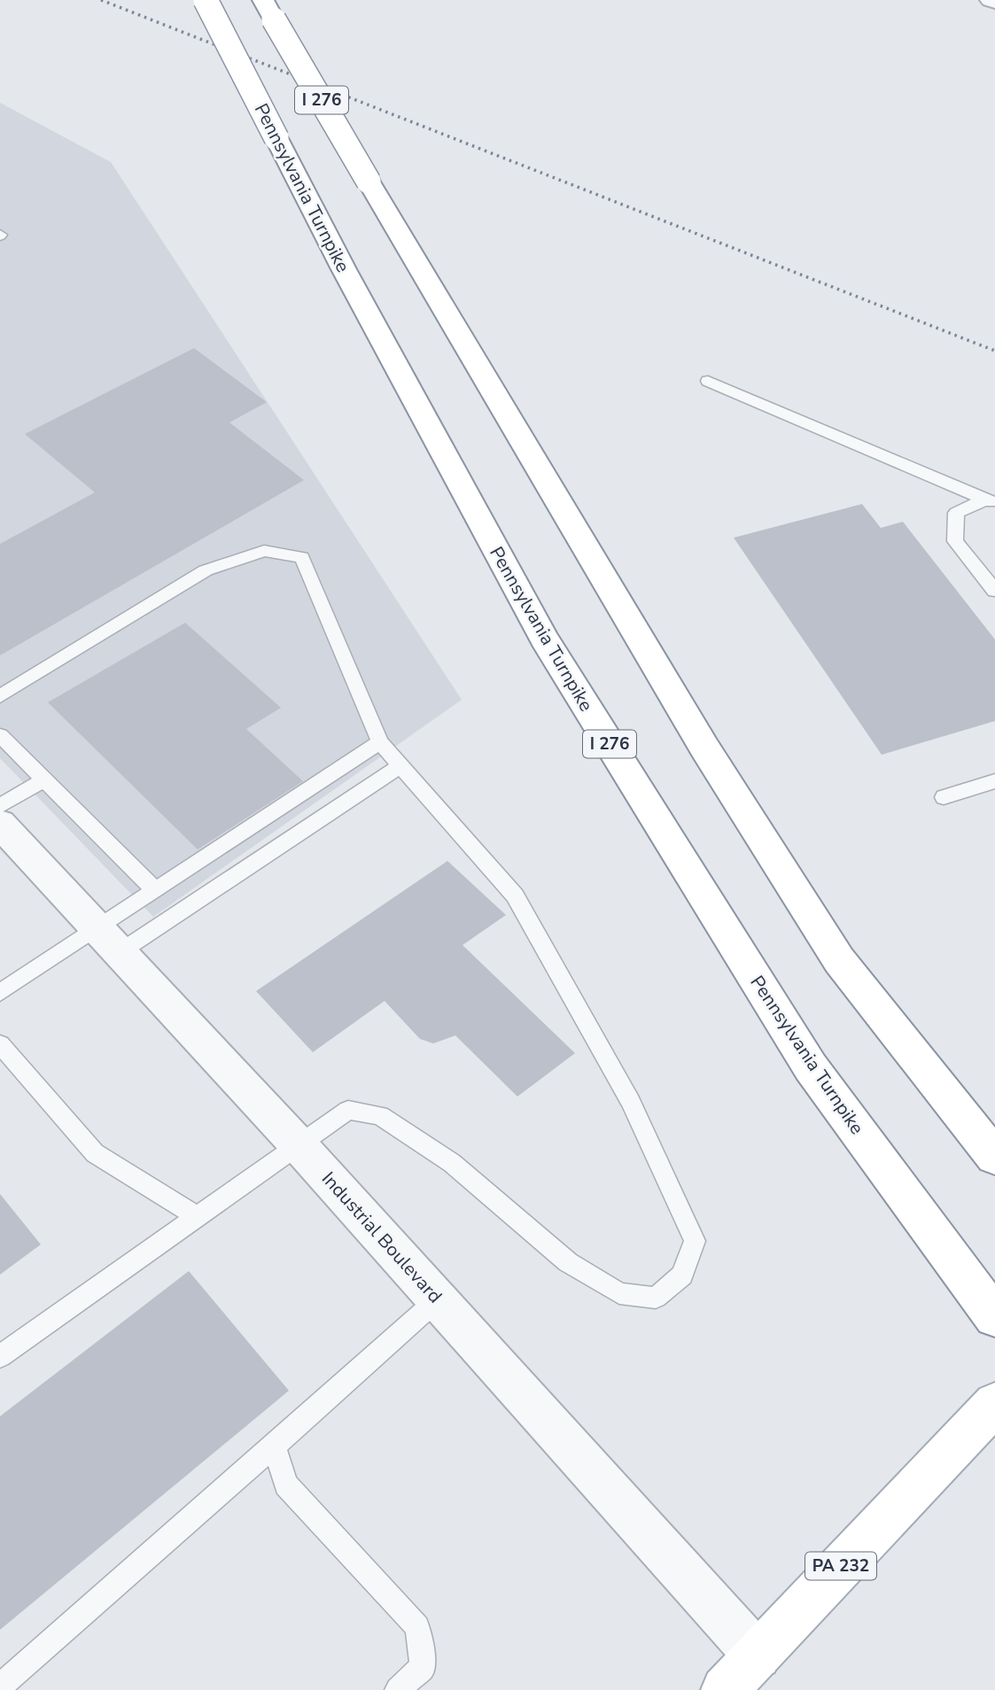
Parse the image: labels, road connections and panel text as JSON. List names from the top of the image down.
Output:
{
  "streets": {
    "main road": ["I 276", "Pennsylvania Turnpike", "PA 232"],
    "street": ["Industrial Boulevard"]
  },
  "crossings": [
    ["Industrial Boulevard", "PA 232"]
  ]
}
